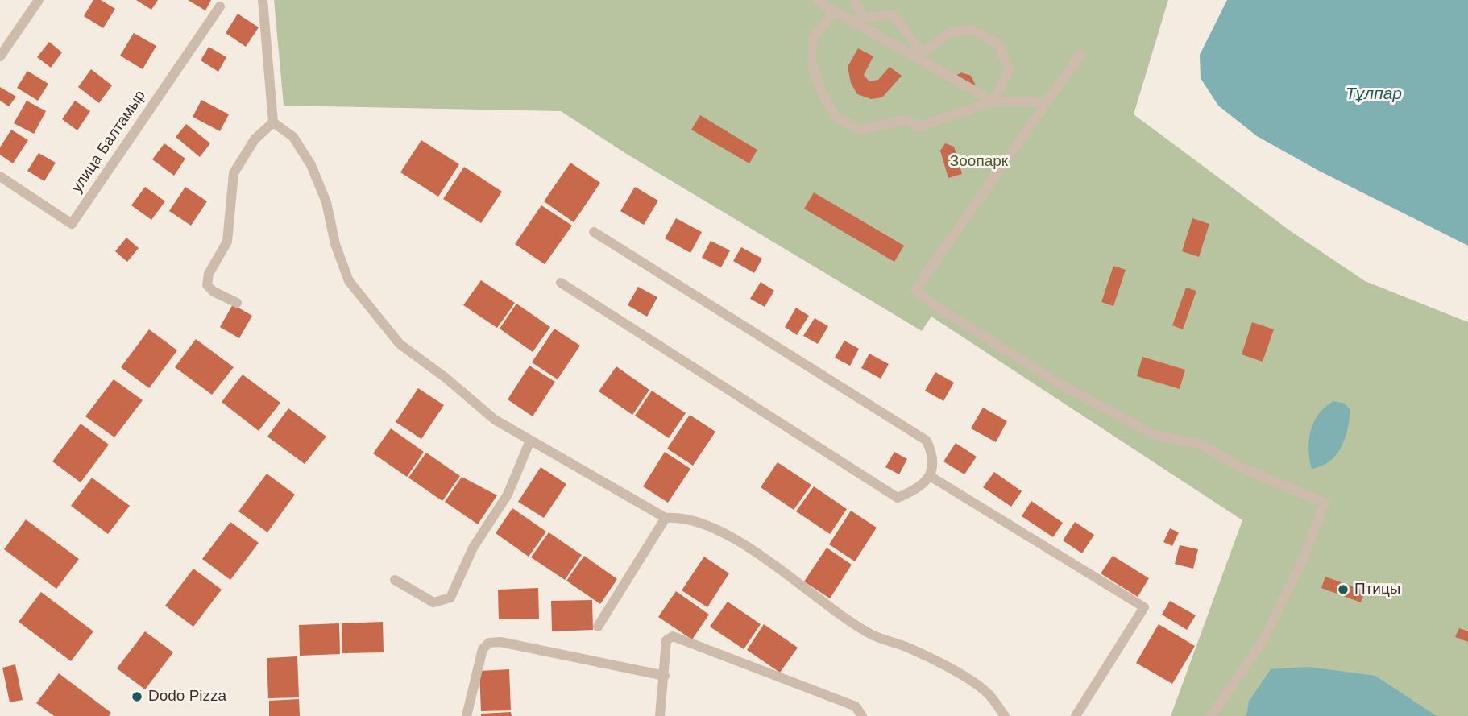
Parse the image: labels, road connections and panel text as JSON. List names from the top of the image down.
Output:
{
  "streets": {
    "street": ["улица Балтамыр"]
  },
  "water": ["Тұлпар"],
  "parks": ["Зоопарк"],
  "places": ["Птицы", "Dodo Pizza"]
}
